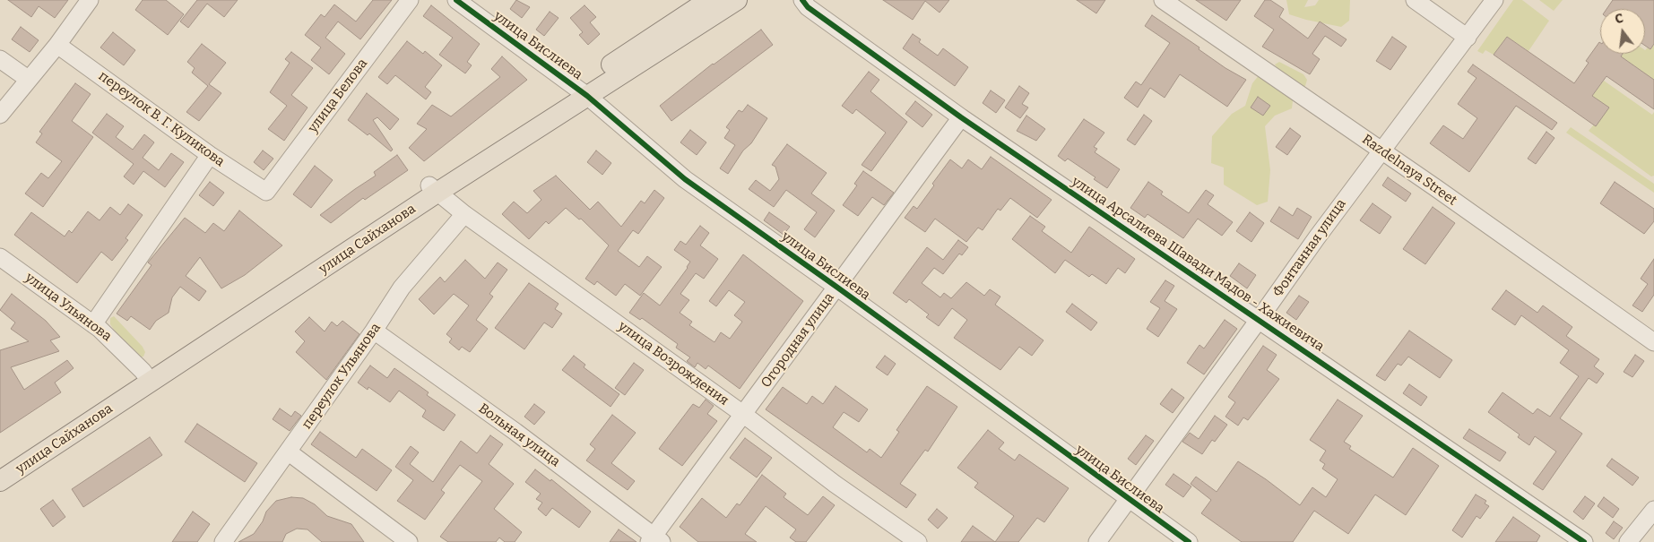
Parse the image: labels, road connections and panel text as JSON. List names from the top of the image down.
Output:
{
  "streets": {
    "main road": ["улица Сайханова"],
    "street": [
      "улица Бислиева",
      "улица Белова",
      "переулок В. Г. Куликова",
      "Razdelnaya Street",
      "Фонтанная улица",
      "улица Арсалиева Шавади Мадов - Хажиевича",
      "улица Ульянова",
      "Огородная улица",
      "улица Возрождения",
      "переулок Ульянова",
      "Вольная улица"
    ]
  },
  "crossings": [
    ["улица Бислиева", "улица Сайханова"],
    ["улица Бислиева", "Фонтанная улица"],
    ["улица Бислиева", "Огородная улица"],
    ["улица Белова", "переулок В. Г. Куликова"],
    ["Razdelnaya Street", "Фонтанная улица"],
    ["улица Сайханова", "улица Ульянова"],
    ["улица Сайханова", "улица Возрождения"],
    ["Фонтанная улица", "улица Арсалиева Шавади Мадов - Хажиевича"],
    ["улица Арсалиева Шавади Мадов - Хажиевича", "Огородная улица"],
    ["Огородная улица", "улица Возрождения"],
    ["Огородная улица", "Вольная улица"],
    ["улица Возрождения", "переулок Ульянова"],
    ["переулок Ульянова", "Вольная улица"]
  ],
  "north": "top"
}
